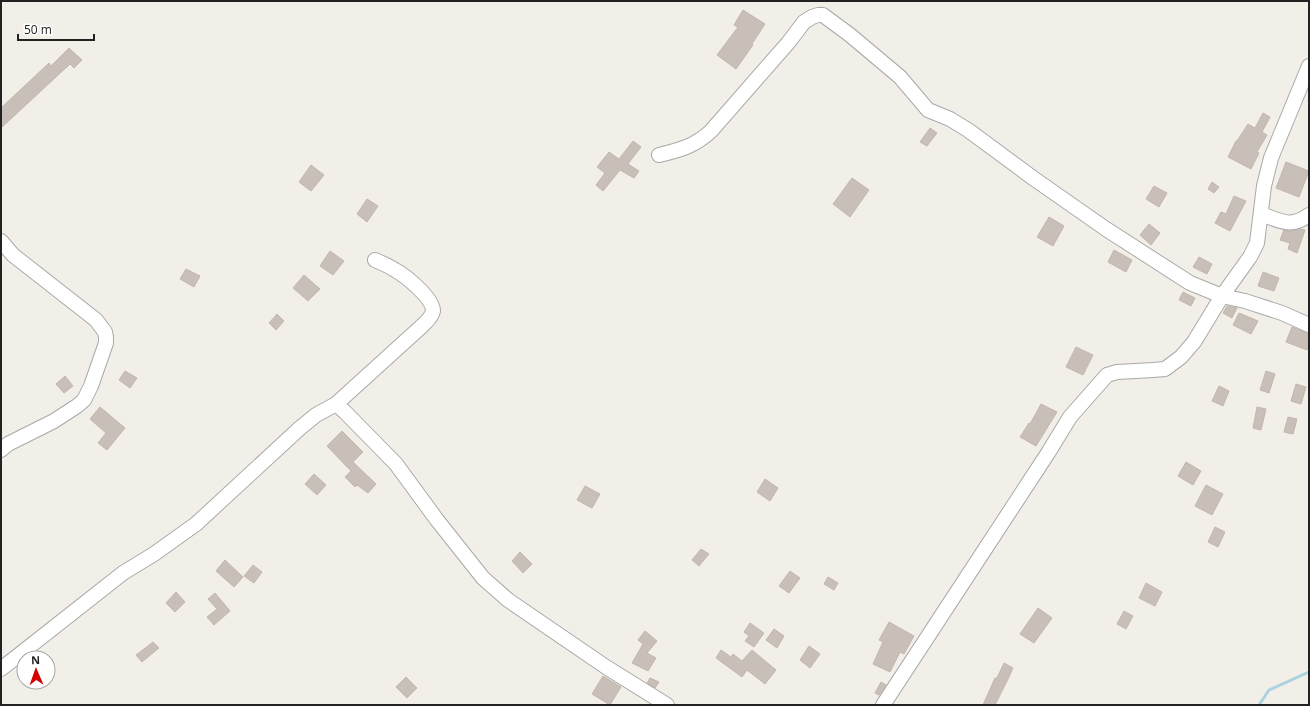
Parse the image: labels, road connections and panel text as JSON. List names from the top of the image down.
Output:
{
  "scale_bar": "50 m",
  "north": "top"
}
